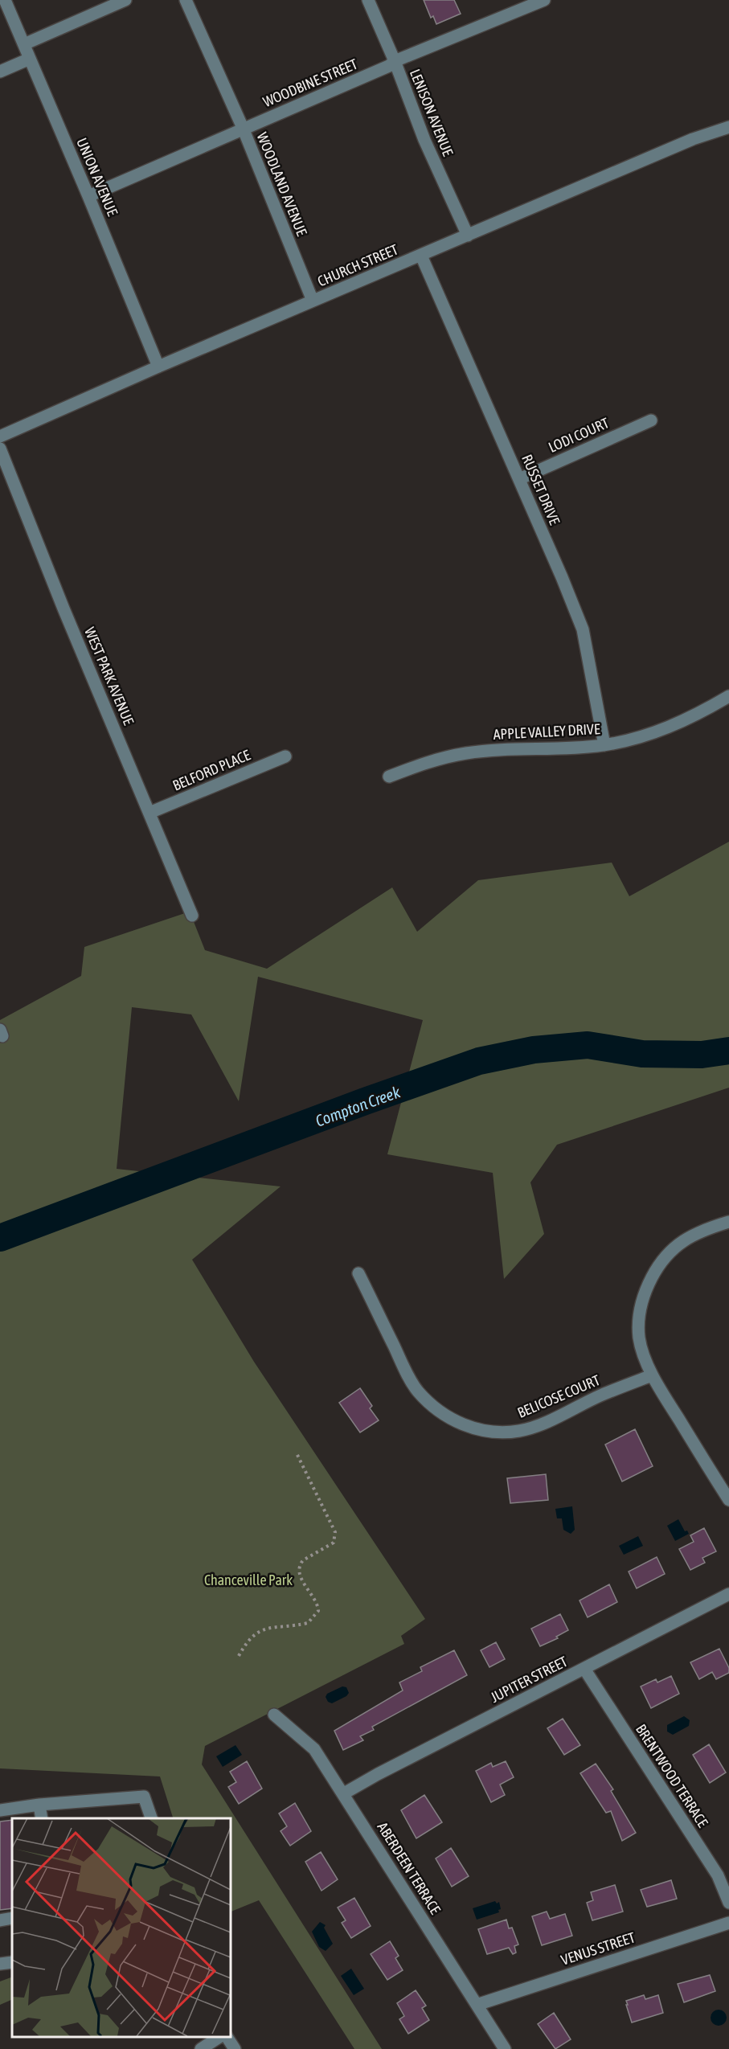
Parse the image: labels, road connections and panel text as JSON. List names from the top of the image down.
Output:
{
  "streets": {
    "street": [
      "WOODBINE STREET",
      "LENISON AVENUE",
      "UNION AVENUE",
      "WOODLAND AVENUE",
      "CHURCH STREET",
      "LODI COURT",
      "RUSSET DRIVE",
      "WEST PARK AVENUE",
      "APPLE VALLEY DRIVE",
      "BELFORD PLACE",
      "BELICOSE COURT",
      "JUPITER STREET",
      "BRENTWOOD TERRACE",
      "ABERDEEN TERRACE",
      "VENUS STREET"
    ]
  },
  "crossings": [
    ["WOODBINE STREET", "LENISON AVENUE"],
    ["WOODBINE STREET", "UNION AVENUE"],
    ["WOODBINE STREET", "WOODLAND AVENUE"],
    ["LENISON AVENUE", "CHURCH STREET"],
    ["UNION AVENUE", "CHURCH STREET"],
    ["WOODLAND AVENUE", "CHURCH STREET"],
    ["CHURCH STREET", "RUSSET DRIVE"],
    ["LODI COURT", "RUSSET DRIVE"],
    ["RUSSET DRIVE", "APPLE VALLEY DRIVE"],
    ["WEST PARK AVENUE", "BELFORD PLACE"],
    ["JUPITER STREET", "BRENTWOOD TERRACE"],
    ["JUPITER STREET", "ABERDEEN TERRACE"],
    ["ABERDEEN TERRACE", "VENUS STREET"]
  ],
  "water": ["Compton Creek"],
  "parks": ["Chanceville Park"]
}
